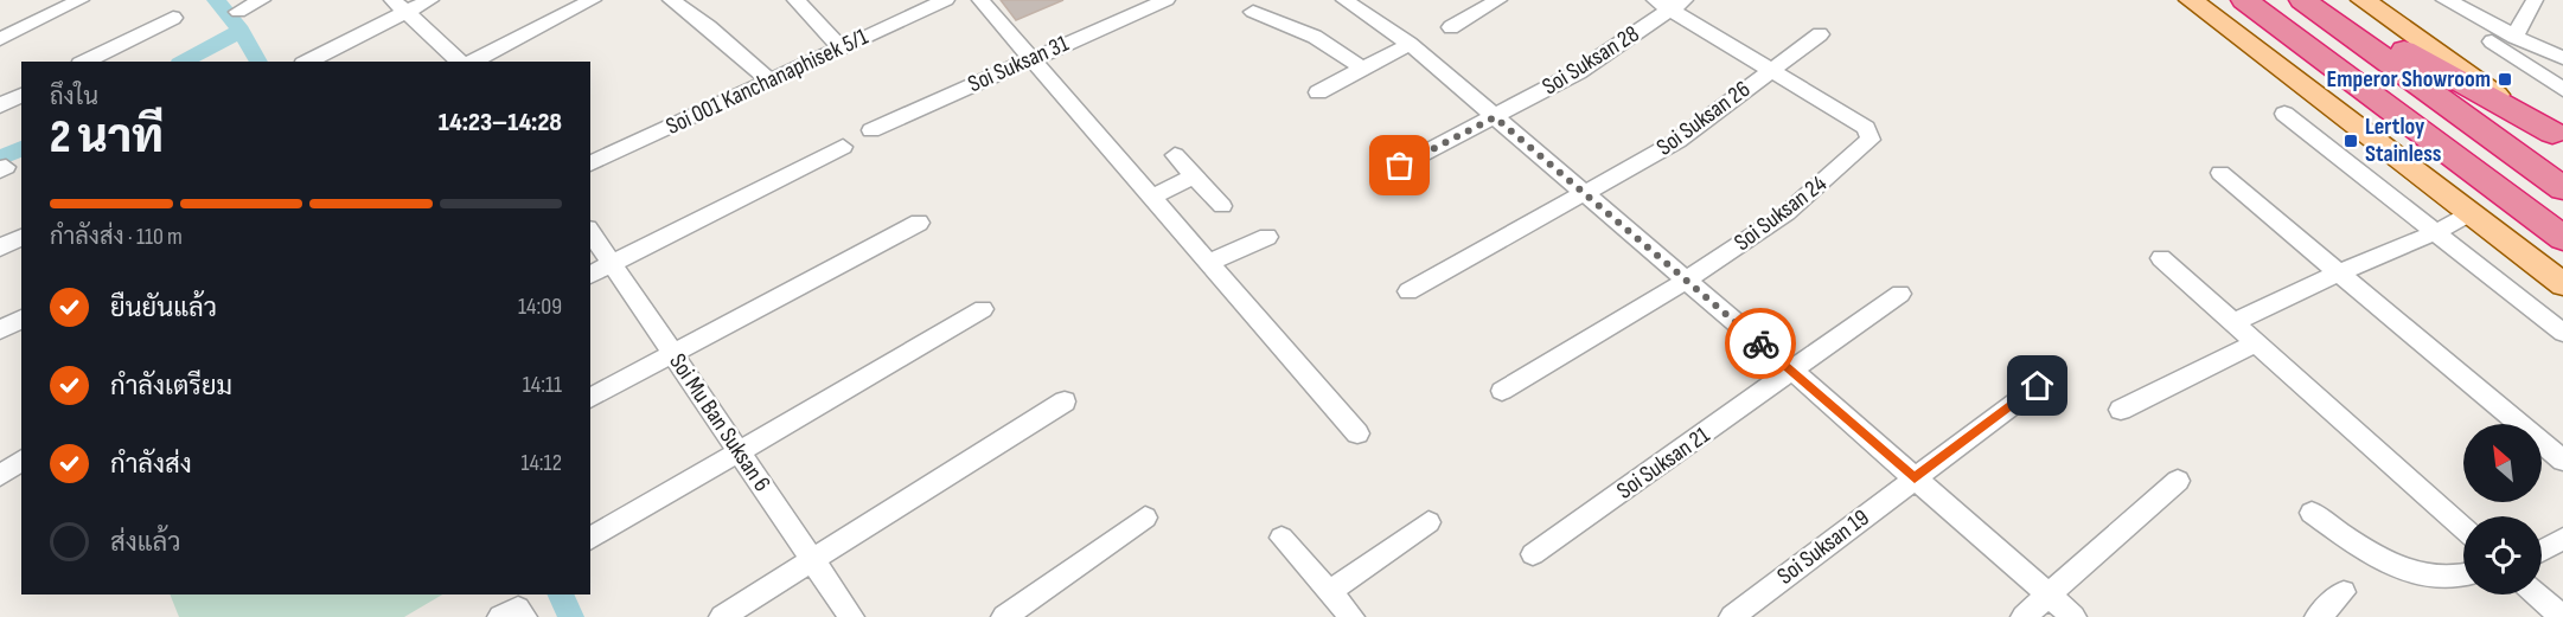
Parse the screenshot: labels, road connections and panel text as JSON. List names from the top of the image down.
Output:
{
  "streets": {
    "street": [
      "Soi Suksan 28",
      "Soi Suksan 31",
      "Soi 001 Kanchanaphisek 5/1",
      "Soi Suksan 26",
      "Soi Suksan 24",
      "Soi Mu Ban Suksan 6",
      "Soi Suksan 21",
      "Soi Suksan 19"
    ]
  },
  "crossings": [
    ["Soi Suksan 26", "Soi Suksan 24"]
  ],
  "places": {
    "transit": ["Emperor Showroom", "Lertloy Stainless"]
  },
  "north": "top left",
  "page": {
    "heading": ["2 นาที", "ถึงใน", "14:23–14:28"],
    "bar": "กำลังส่ง · 110 m",
    "list": [
      ["ยืนยันแล้ว", "14:09"],
      ["กำลังเตรียม", "14:11"],
      ["กำลังส่ง", "14:12"],
      "ส่งแล้ว"
    ]
  }
}
